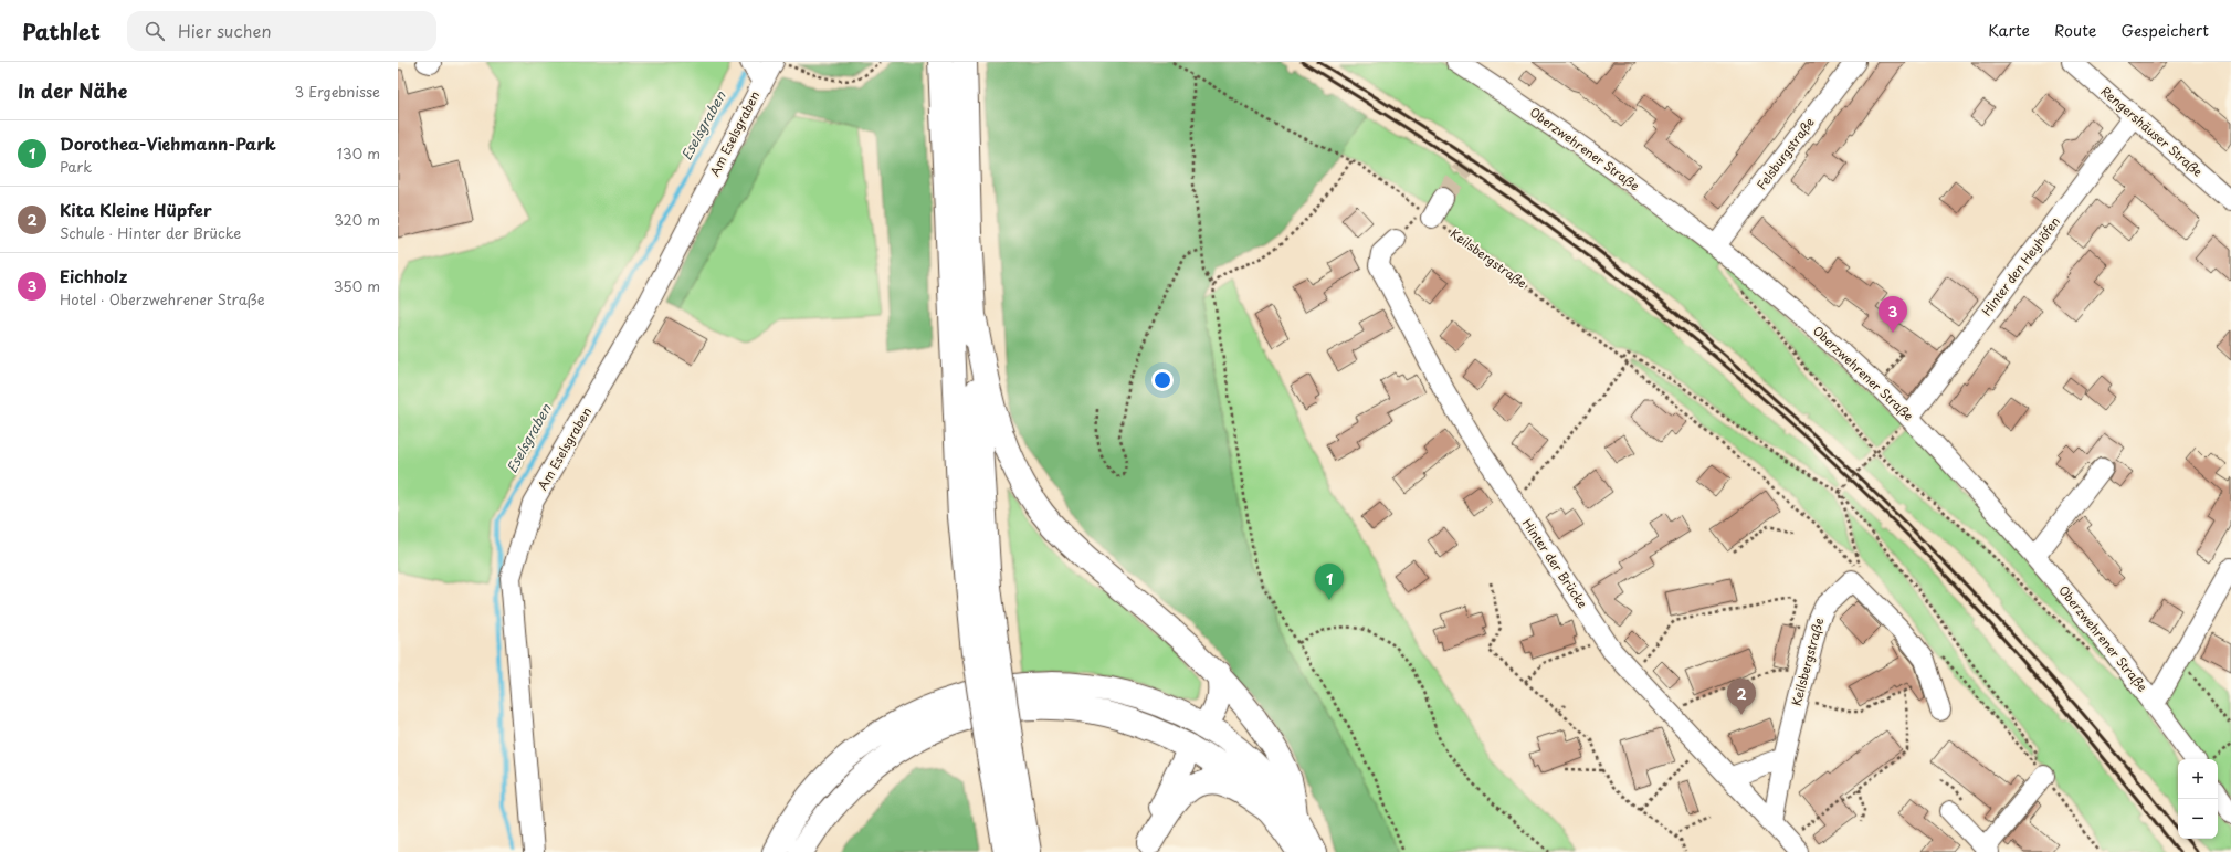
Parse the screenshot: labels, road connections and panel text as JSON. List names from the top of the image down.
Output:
{
  "streets": {
    "street": [
      "Rengershäuser Straße",
      "Am Eselsgraben",
      "Oberzwehrener Straße",
      "Felsburgstraße",
      "Keilsbergstraße",
      "Hinter den Heyhöfen",
      "Hinter der Brücke"
    ]
  },
  "crossings": [
    ["Rengershäuser Straße", "Hinter den Heyhöfen"],
    ["Oberzwehrener Straße", "Felsburgstraße"],
    ["Oberzwehrener Straße", "Hinter den Heyhöfen"],
    ["Keilsbergstraße", "Hinter der Brücke"]
  ],
  "water": ["Eselsgraben"],
  "page": {
    "header": "Pathlet",
    "search": "Hier suchen",
    "nav": ["Karte", "Route", "Gespeichert"],
    "heading": ["In der Nähe", "3 Ergebnisse"],
    "list": [
      {
        "mark": "1",
        "name": "Dorothea-Viehmann-Park",
        "note": "Park",
        "value": "130 m"
      },
      {
        "mark": "2",
        "name": "Kita Kleine Hüpfer",
        "note": "Schule · Hinter der Brücke",
        "value": "320 m"
      },
      {
        "mark": "3",
        "name": "Eichholz",
        "note": "Hotel · Oberzwehrener Straße",
        "value": "350 m"
      }
    ],
    "pins": ["3", "1", "2"],
    "map_buttons": ["+", "−"]
  }
}
